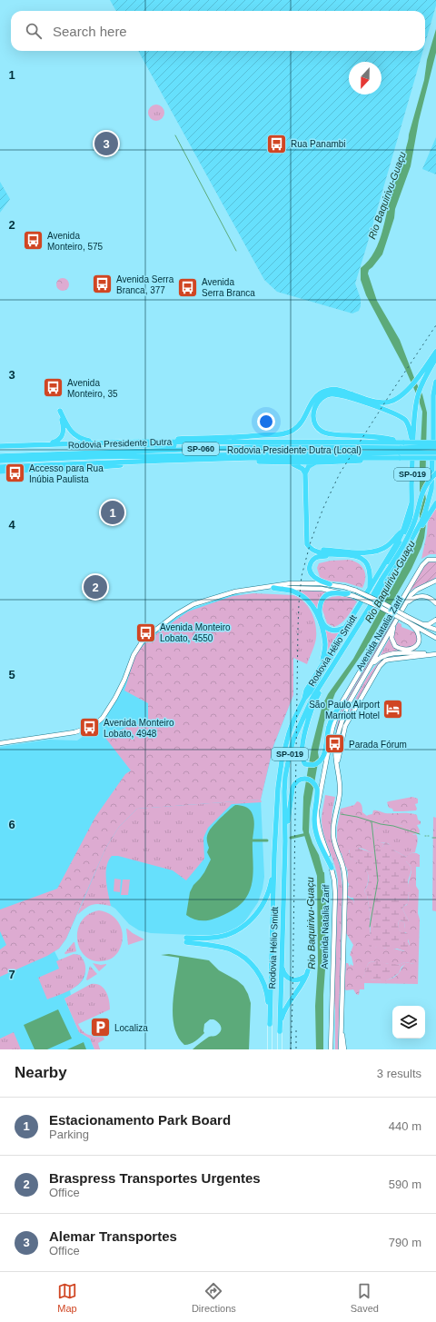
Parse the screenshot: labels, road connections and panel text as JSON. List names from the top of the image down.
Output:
{
  "streets": {
    "highway": [
      "Rodovia Presidente Dutra",
      "SP-060",
      "Rodovia Presidente Dutra (Local)",
      "SP-019",
      "Rodovia Hélio Smidt"
    ],
    "main road": ["Avenida Natalia Zarif"]
  },
  "crossings": [
    ["Rodovia Presidente Dutra", "Rodovia Presidente Dutra (Local)"],
    ["Rodovia Presidente Dutra", "Rodovia Hélio Smidt"]
  ],
  "water": ["Rio Baquirivu-Guaçu"],
  "places": {
    "bus stop": [
      "Rua Panambi",
      "Avenida Monteiro, 575",
      "Avenida Serra Branca, 377",
      "Avenida Serra Branca",
      "Avenida Monteiro, 35",
      "Accesso para Rua Inúbia Paulista",
      "Avenida Monteiro Lobato, 4550",
      "Avenida Monteiro Lobato, 4948",
      "Parada Fórum"
    ],
    "hotel": ["São Paulo Airport Marriott Hotel"],
    "parking": ["Localiza"]
  },
  "north": "bottom",
  "page": {
    "search": "Search here",
    "pins": ["3", "1", "2"],
    "heading": ["Nearby", "3 results"],
    "list": [
      {
        "mark": "1",
        "name": "Estacionamento Park Board",
        "note": "Parking",
        "value": "440 m"
      },
      {
        "mark": "2",
        "name": "Braspress Transportes Urgentes",
        "note": "Office",
        "value": "590 m"
      },
      {
        "mark": "3",
        "name": "Alemar Transportes",
        "note": "Office",
        "value": "790 m"
      }
    ],
    "nav": ["Map", "Directions", "Saved"]
  },
  "grid": {
    "rows": [
      "1",
      "2",
      "3",
      "4",
      "5",
      "6",
      "7"
    ]
  }
}
